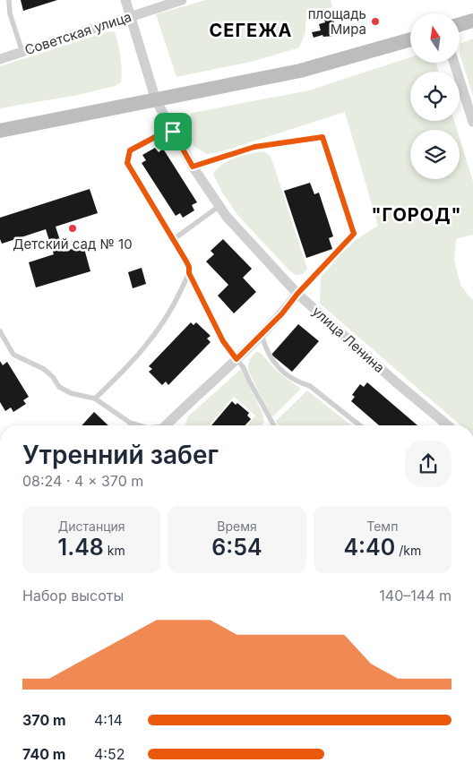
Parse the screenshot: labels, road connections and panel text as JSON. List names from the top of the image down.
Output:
{
  "streets": {
    "street": ["Советская улица", "улица Ленина"]
  },
  "crossings": [
    ["Советская улица", "улица Ленина"]
  ],
  "districts": ["СЕГЕЖА", "\"ГОРОД\""],
  "places": ["площадь Мира", "Детский сад № 10"],
  "north": "top",
  "page": {
    "heading": ["Утренний забег", "08:24 · 4 × 370 m"],
    "stats": [
      ["Дистанция", "1.48 km"],
      ["Время", "6:54"],
      ["Темп", "4:40 /km"]
    ],
    "chart": ["Набор высоты", "140–144 m"],
    "list": [
      {
        "name": "370 m",
        "note": "4:14"
      },
      {
        "name": "740 m",
        "note": "4:52"
      }
    ]
  }
}
